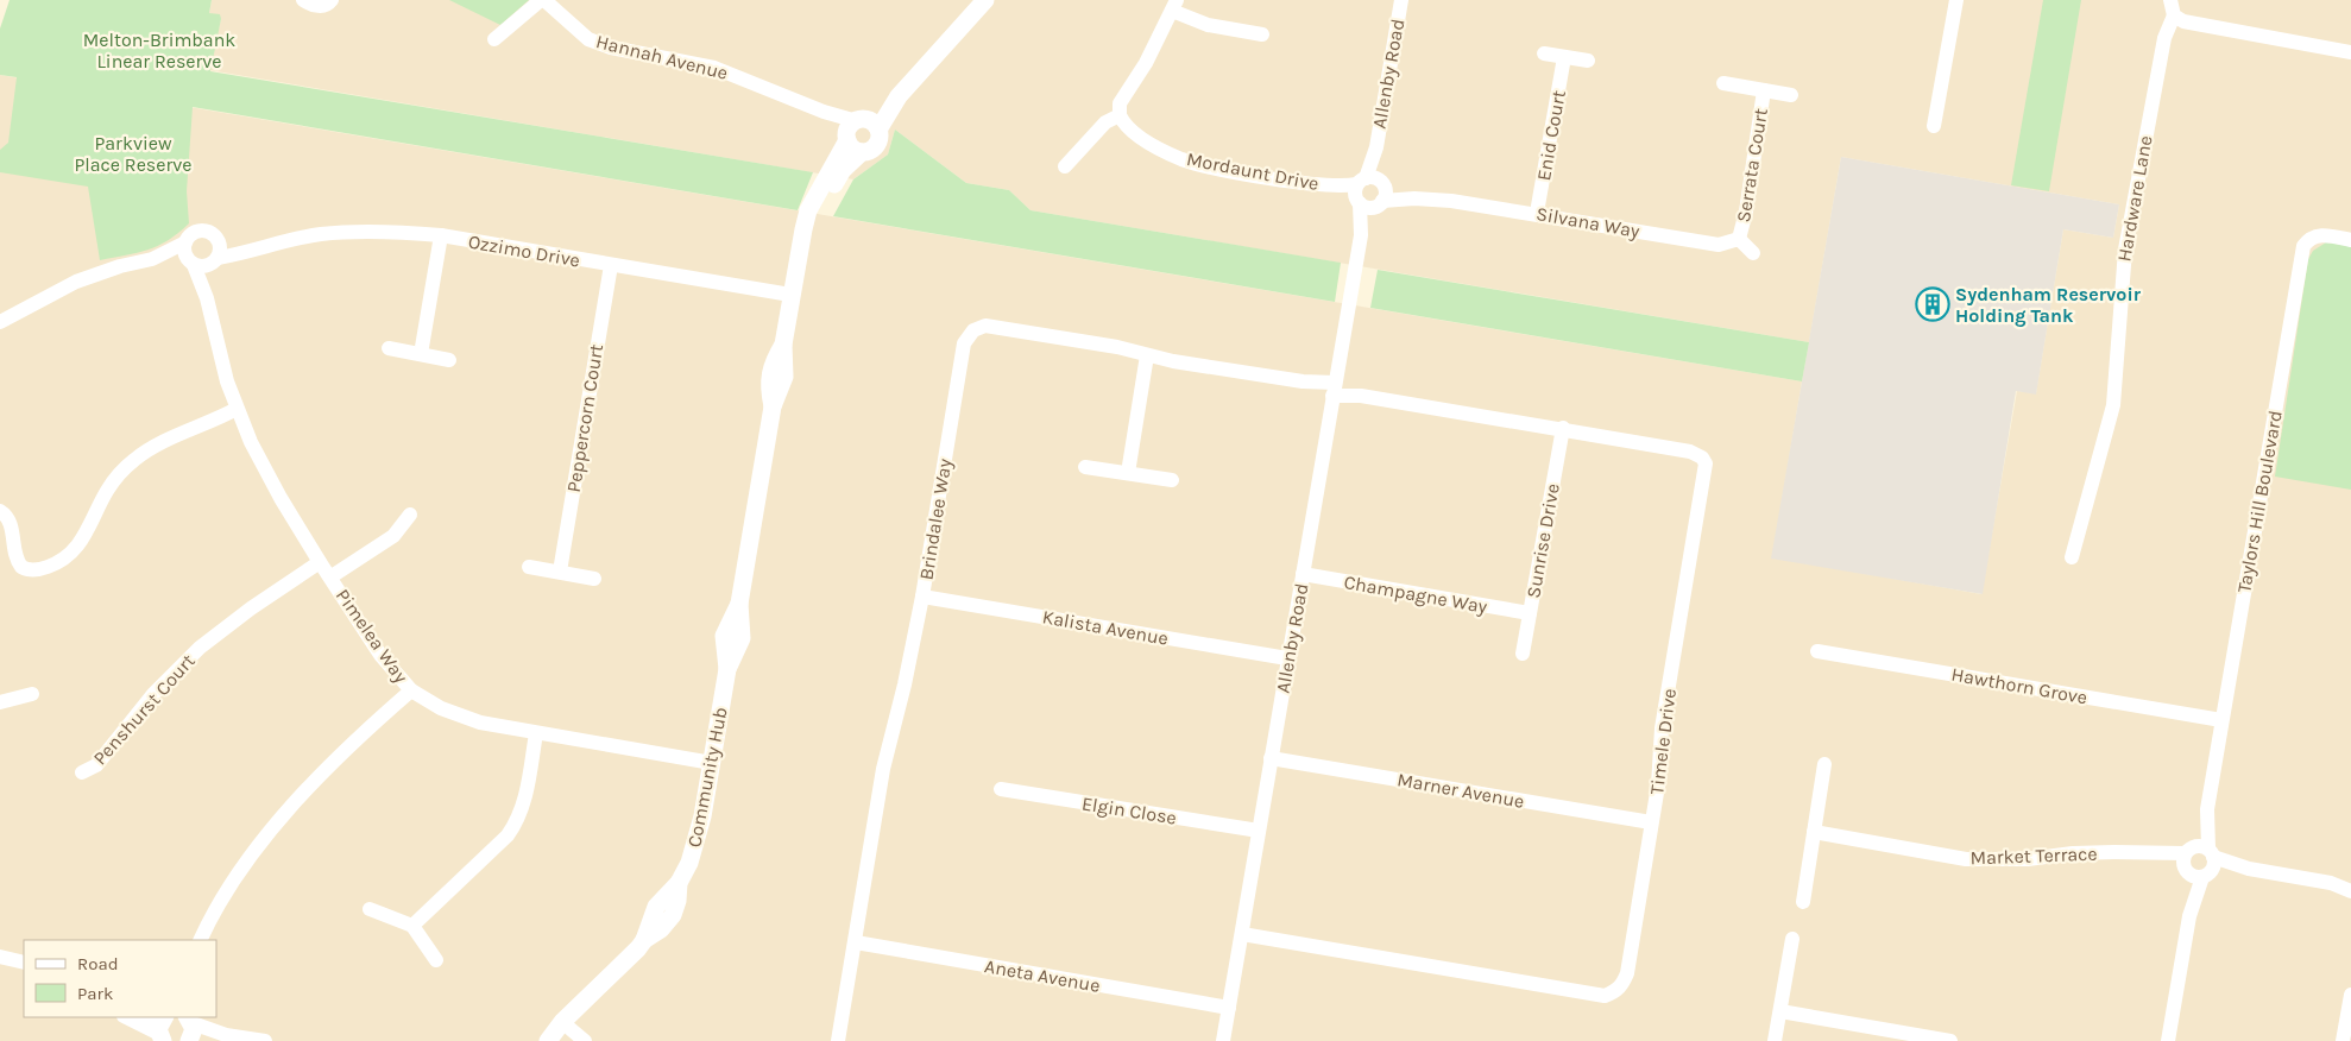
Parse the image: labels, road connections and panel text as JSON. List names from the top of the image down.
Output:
{
  "streets": {
    "street": [
      "Hannah Avenue",
      "Allenby Road",
      "Enid Court",
      "Serrata Court",
      "Mordaunt Drive",
      "Hardware Lane",
      "Silvana Way",
      "Ozzimo Drive",
      "Peppercorn Court",
      "Taylors Hill Boulevard",
      "Brindalee Way",
      "Sunrise Drive",
      "Champagne Way",
      "Kalista Avenue",
      "Pimelea Way",
      "Hawthorn Grove",
      "Penshurst Court",
      "Timele Drive",
      "Community Hub",
      "Marner Avenue",
      "Elgin Close",
      "Market Terrace",
      "Aneta Avenue"
    ]
  },
  "crossings": [
    ["Hannah Avenue", "Community Hub"],
    ["Allenby Road", "Mordaunt Drive"],
    ["Allenby Road", "Silvana Way"],
    ["Allenby Road", "Brindalee Way"],
    ["Allenby Road", "Champagne Way"],
    ["Allenby Road", "Kalista Avenue"],
    ["Allenby Road", "Timele Drive"],
    ["Allenby Road", "Marner Avenue"],
    ["Allenby Road", "Elgin Close"],
    ["Allenby Road", "Aneta Avenue"],
    ["Enid Court", "Silvana Way"],
    ["Serrata Court", "Silvana Way"],
    ["Mordaunt Drive", "Silvana Way"],
    ["Ozzimo Drive", "Peppercorn Court"],
    ["Ozzimo Drive", "Pimelea Way"],
    ["Ozzimo Drive", "Community Hub"],
    ["Taylors Hill Boulevard", "Hawthorn Grove"],
    ["Taylors Hill Boulevard", "Market Terrace"],
    ["Brindalee Way", "Kalista Avenue"],
    ["Brindalee Way", "Timele Drive"],
    ["Brindalee Way", "Aneta Avenue"],
    ["Sunrise Drive", "Champagne Way"],
    ["Sunrise Drive", "Timele Drive"],
    ["Pimelea Way", "Penshurst Court"],
    ["Pimelea Way", "Community Hub"],
    ["Timele Drive", "Marner Avenue"]
  ],
  "parks": ["Melton-Brimbank Linear Reserve", "Parkview Place Reserve"],
  "places": {
    "building": ["Sydenham Reservoir Holding Tank"]
  },
  "legend": ["Road", "Park"]
}
